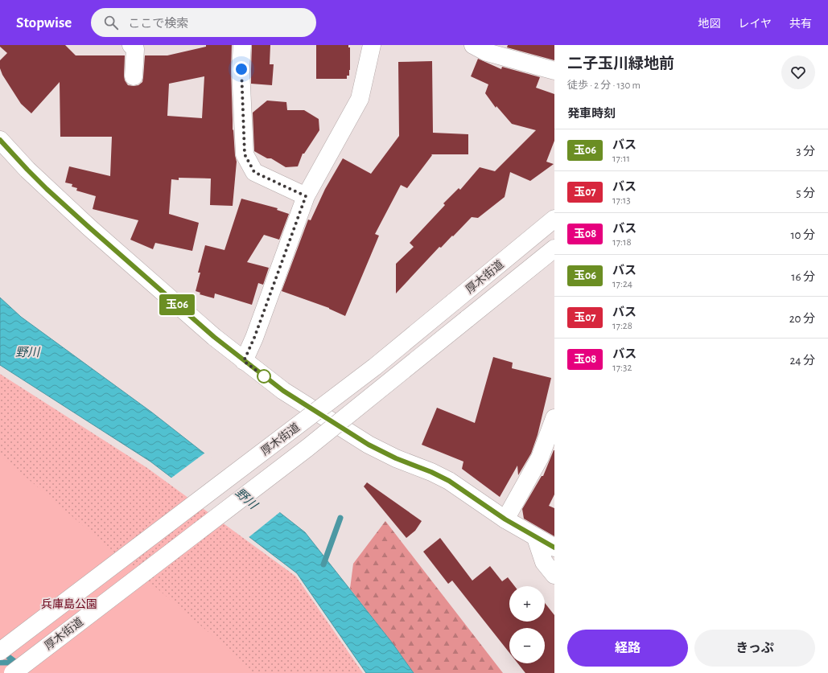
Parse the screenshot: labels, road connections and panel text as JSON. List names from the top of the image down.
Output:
{
  "streets": {
    "main road": ["厚木街道"]
  },
  "water": ["野川"],
  "parks": ["兵庫島公園"],
  "lines": ["bus line 玉06"],
  "page": {
    "header": "Stopwise",
    "search": "ここで検索",
    "nav": ["地図", "レイヤ", "共有"],
    "on_map": "玉06",
    "heading": [
      ["二子玉川緑地前", "徒歩 · 2 分 · 130 m"],
      "発車時刻"
    ],
    "list": [
      {
        "mark": "玉06",
        "name": "バス",
        "note": "17:11",
        "value": "3 分"
      },
      {
        "mark": "玉07",
        "name": "バス",
        "note": "17:13",
        "value": "5 分"
      },
      {
        "mark": "玉08",
        "name": "バス",
        "note": "17:18",
        "value": "10 分"
      },
      {
        "mark": "玉06",
        "name": "バス",
        "note": "17:24",
        "value": "16 分"
      },
      {
        "mark": "玉07",
        "name": "バス",
        "note": "17:28",
        "value": "20 分"
      },
      {
        "mark": "玉08",
        "name": "バス",
        "note": "17:32",
        "value": "24 分"
      }
    ],
    "map_buttons": ["+", "−"],
    "buttons": ["経路", "きっぷ"]
  }
}
